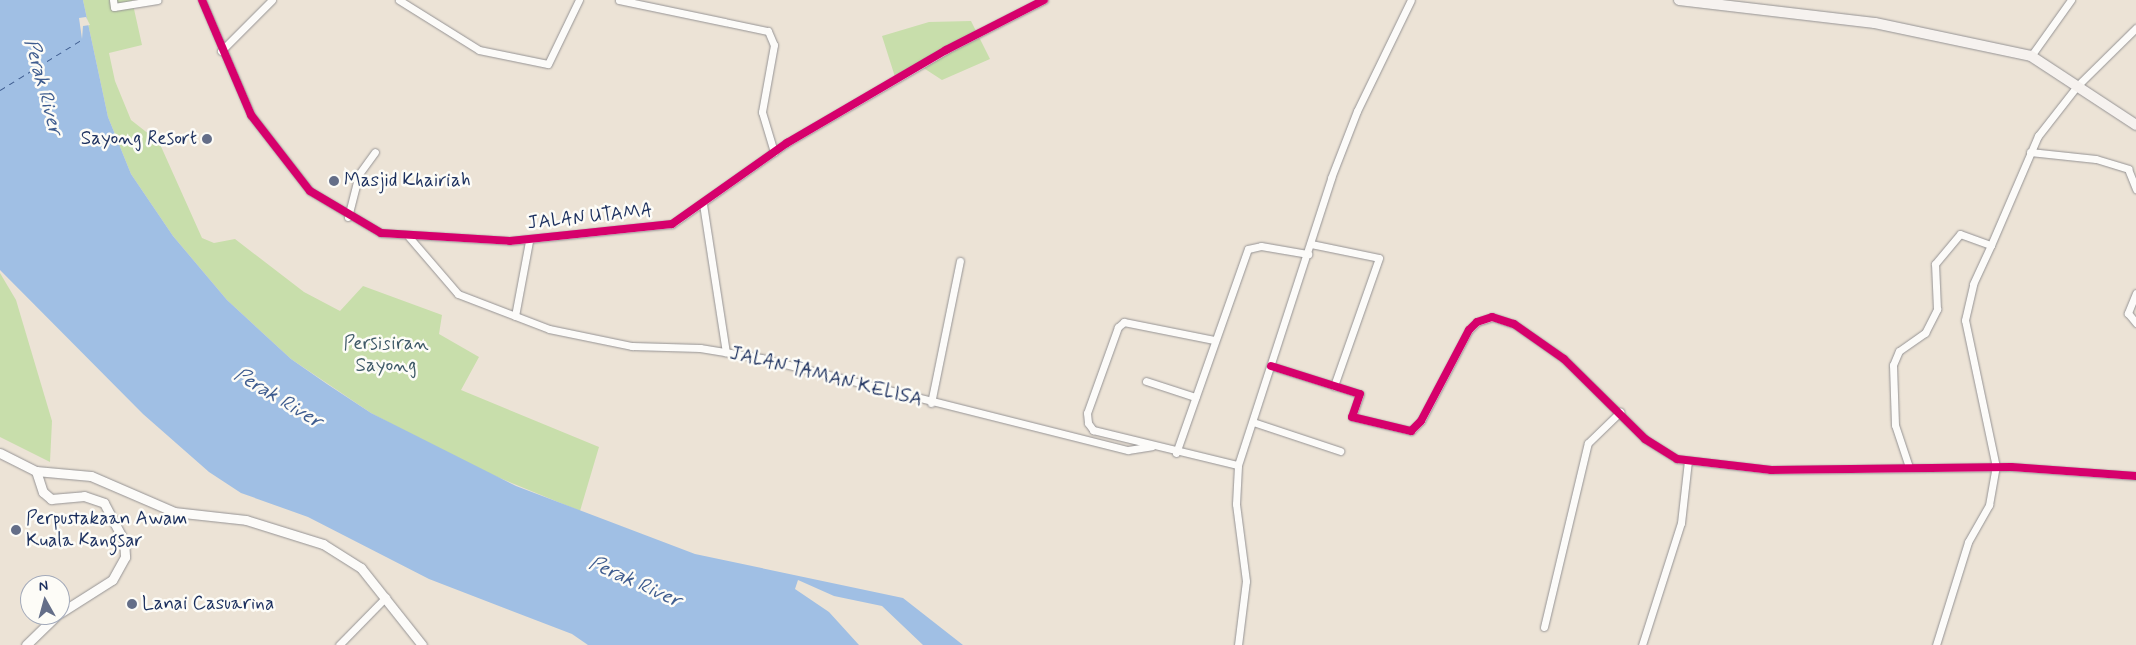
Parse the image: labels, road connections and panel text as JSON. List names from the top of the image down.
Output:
{
  "streets": {
    "street": ["JALAN UTAMA", "JALAN TAMAN KELISA"]
  },
  "crossings": [
    ["JALAN UTAMA", "JALAN TAMAN KELISA"]
  ],
  "water": ["Perak River"],
  "parks": ["Persisiran Sayong"],
  "places": [
    "Sayong Resort",
    "Masjid Khairiah",
    "Perpustakaan Awam Kuala Kangsar",
    "Lanai Casuarina"
  ],
  "north": "top"
}
